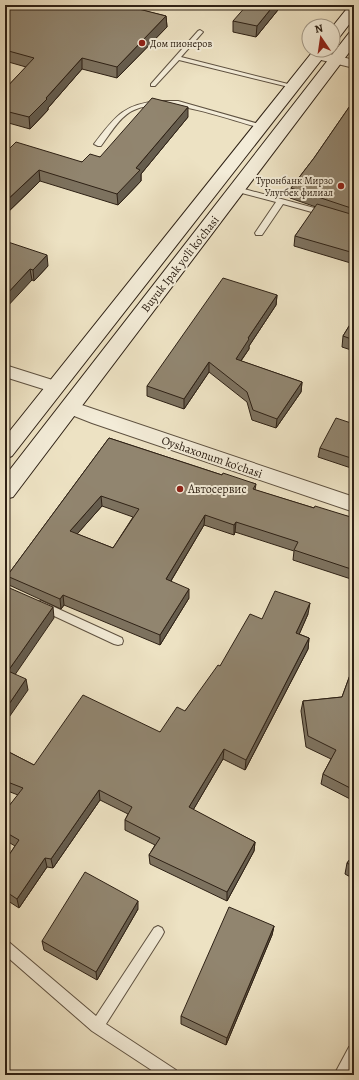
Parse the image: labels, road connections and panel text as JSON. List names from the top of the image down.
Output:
{
  "streets": {
    "main road": ["Buyuk Ipak yo'li ko'chasi"],
    "street": ["Oyshaxonum ko'chasi"]
  },
  "crossings": [
    ["Buyuk Ipak yo'li ko'chasi", "Oyshaxonum ko'chasi"]
  ],
  "places": ["Дом пионеров", "Туронбанк Мирзо Улугбек филиал", "Автосервис"],
  "north": "top"
}
